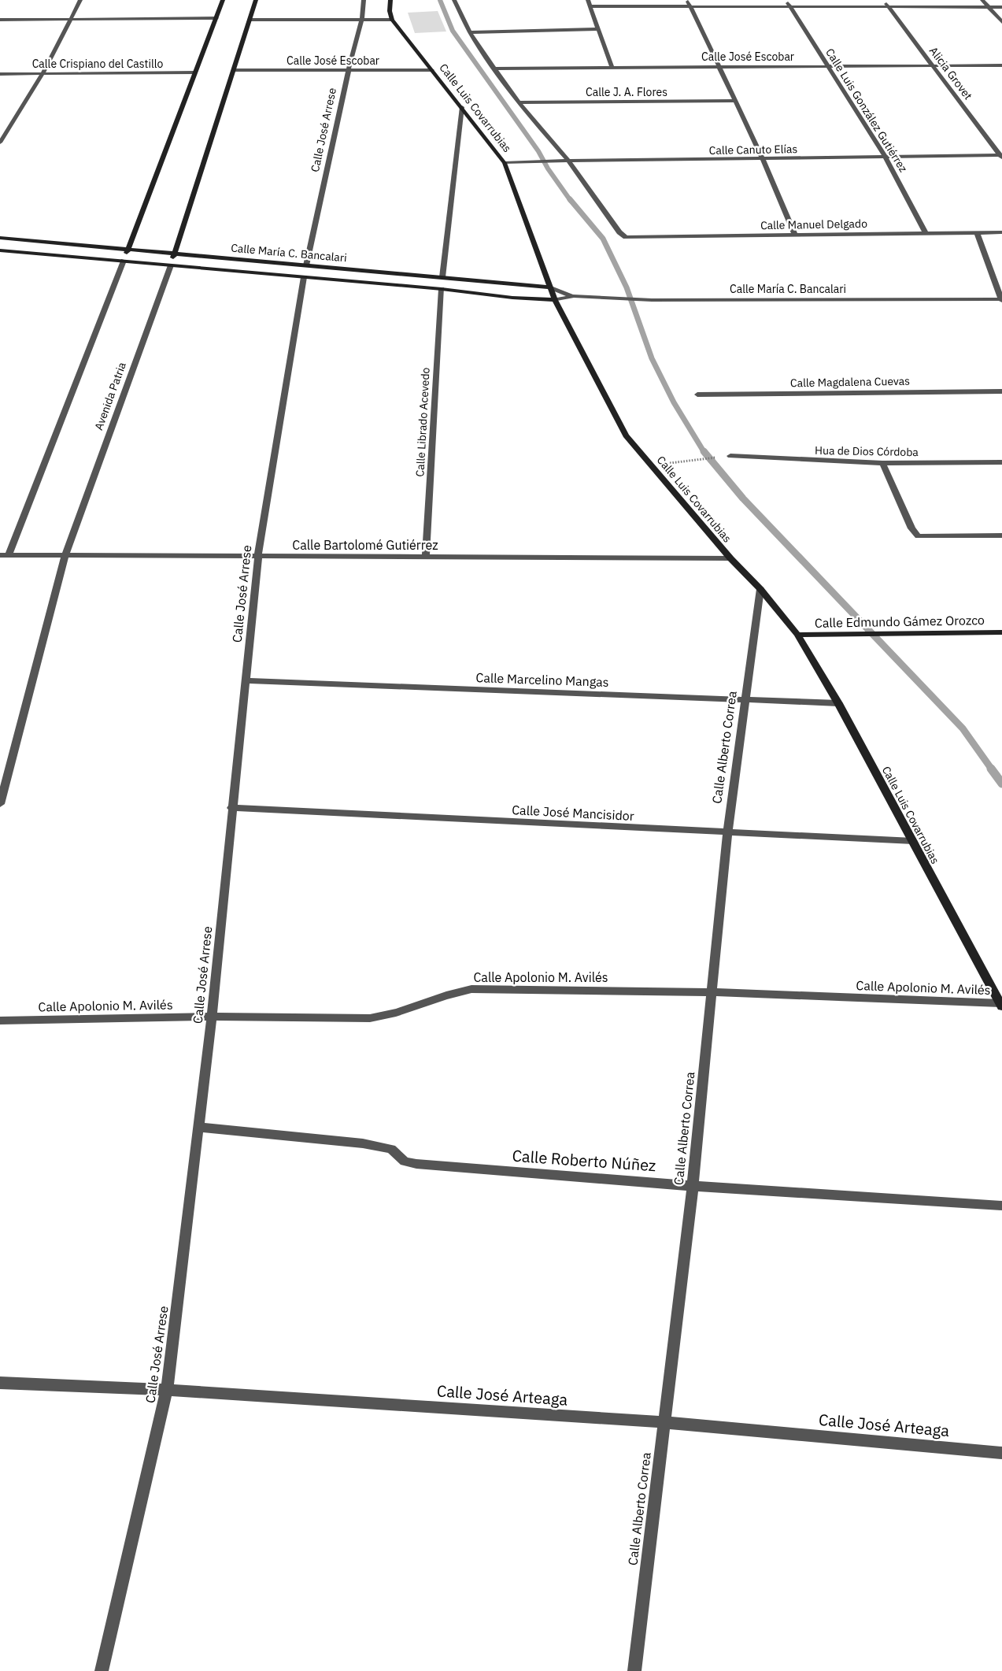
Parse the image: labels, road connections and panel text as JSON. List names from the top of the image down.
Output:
{
  "streets": {
    "street": [
      "Calle José Escobar",
      "Calle Crispiano del Castillo",
      "Alicia Grovet",
      "Calle J. A. Flores",
      "Calle Luis Covarrubias",
      "Calle Luis González Gutiérrez",
      "Calle José Arrese",
      "Calle Canuto Elías",
      "Calle Manuel Delgado",
      "Calle María C. Bancalari",
      "Calle Magdalena Cuevas",
      "Avenida Patria",
      "Calle Librado Acevedo",
      "Hua de Dios Córdoba",
      "Calle Bartolomé Gutiérrez",
      "Calle Edmundo Gámez Orozco",
      "Calle Marcelino Mangas",
      "Calle Alberto Correa",
      "Calle José Mancisidor",
      "Calle Apolonio M. Avilés",
      "Calle Roberto Núñez",
      "Calle José Arteaga"
    ]
  },
  "crossings": [
    ["Calle José Escobar", "Alicia Grovet"],
    ["Calle José Escobar", "Calle Luis Covarrubias"],
    ["Calle José Escobar", "Calle Luis González Gutiérrez"],
    ["Calle José Escobar", "Calle José Arrese"],
    ["Calle José Escobar", "Avenida Patria"],
    ["Alicia Grovet", "Calle Canuto Elías"],
    ["Calle Luis Covarrubias", "Calle Canuto Elías"],
    ["Calle Luis Covarrubias", "Calle María C. Bancalari"],
    ["Calle Luis Covarrubias", "Calle Bartolomé Gutiérrez"],
    ["Calle Luis Covarrubias", "Calle Edmundo Gámez Orozco"],
    ["Calle Luis Covarrubias", "Calle Marcelino Mangas"],
    ["Calle Luis Covarrubias", "Calle Alberto Correa"],
    ["Calle Luis Covarrubias", "Calle José Mancisidor"],
    ["Calle Luis Covarrubias", "Calle Apolonio M. Avilés"],
    ["Calle Luis González Gutiérrez", "Calle Canuto Elías"],
    ["Calle Luis González Gutiérrez", "Calle Manuel Delgado"],
    ["Calle José Arrese", "Calle María C. Bancalari"],
    ["Calle José Arrese", "Calle Bartolomé Gutiérrez"],
    ["Calle José Arrese", "Calle Marcelino Mangas"],
    ["Calle José Arrese", "Calle José Mancisidor"],
    ["Calle José Arrese", "Calle Apolonio M. Avilés"],
    ["Calle José Arrese", "Calle Roberto Núñez"],
    ["Calle José Arrese", "Calle José Arteaga"],
    ["Calle Canuto Elías", "Calle Manuel Delgado"],
    ["Calle María C. Bancalari", "Avenida Patria"],
    ["Calle María C. Bancalari", "Calle Librado Acevedo"],
    ["Avenida Patria", "Calle Bartolomé Gutiérrez"],
    ["Calle Librado Acevedo", "Calle Bartolomé Gutiérrez"],
    ["Calle Marcelino Mangas", "Calle Alberto Correa"],
    ["Calle Alberto Correa", "Calle José Mancisidor"],
    ["Calle Alberto Correa", "Calle Apolonio M. Avilés"],
    ["Calle Alberto Correa", "Calle Roberto Núñez"],
    ["Calle Alberto Correa", "Calle José Arteaga"]
  ]
}
